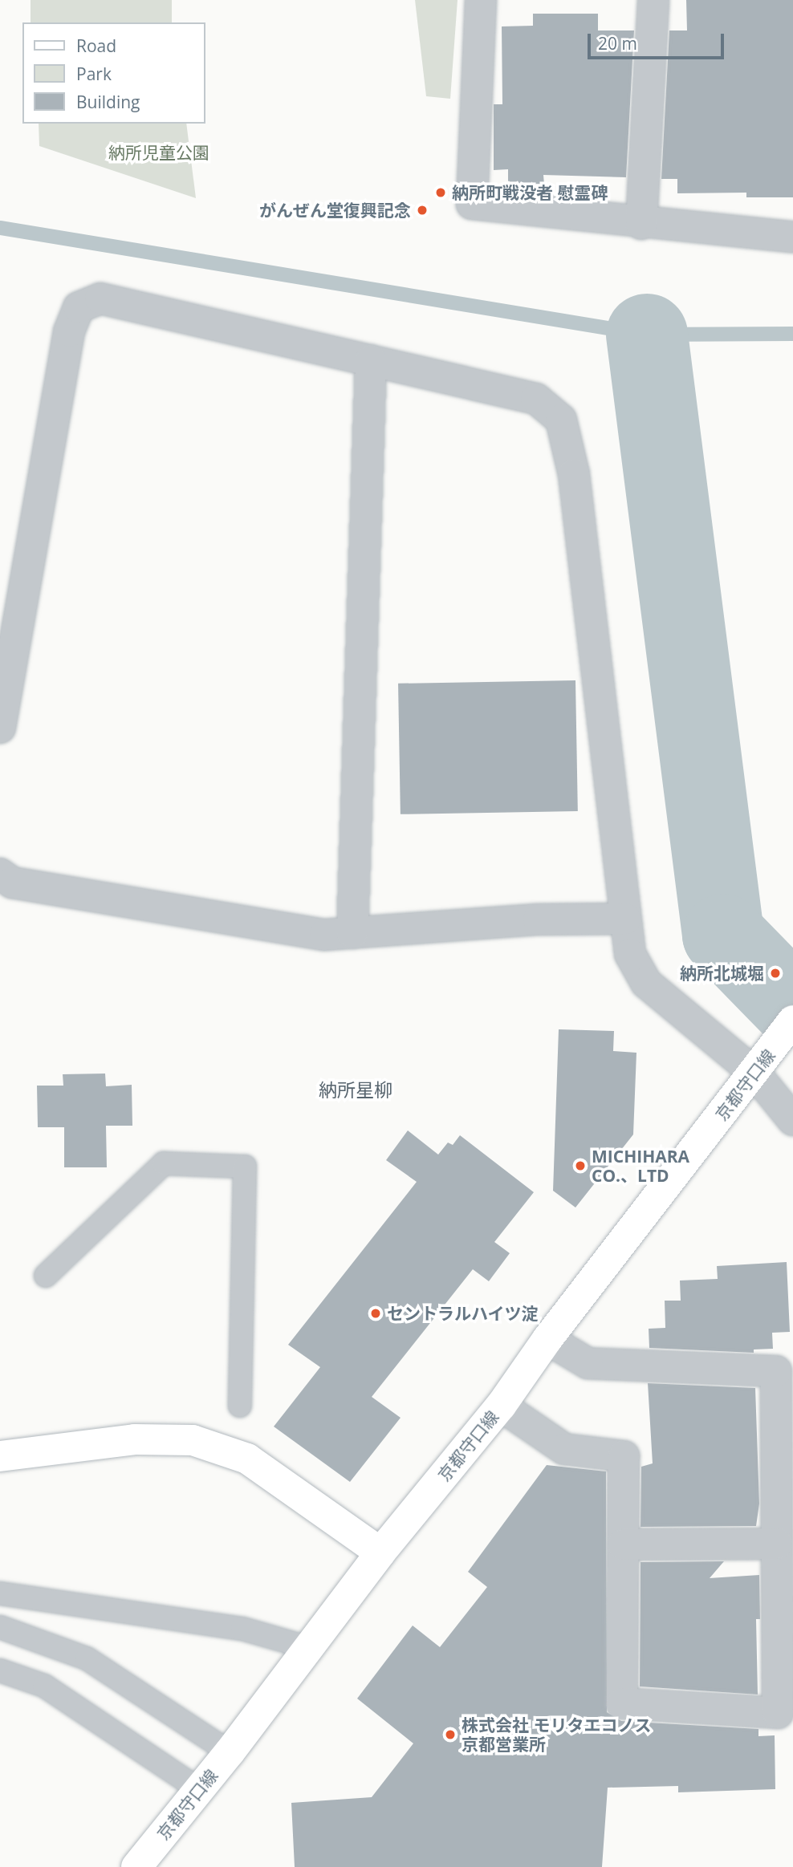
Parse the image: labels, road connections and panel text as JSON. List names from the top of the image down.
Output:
{
  "streets": {
    "main road": ["京都守口線"]
  },
  "districts": ["納所星柳"],
  "parks": ["納所児童公園"],
  "places": [
    "納所町戦没者 慰霊碑",
    "がんぜん堂復興記念",
    "納所北城堀",
    "MICHIHARA CO.、LTD",
    "セントラルハイツ淀",
    "株式会社 モリタエコノス 京都営業所"
  ],
  "legend": ["Road", "Park", "Building"],
  "scale_bar": "20 m"
}
